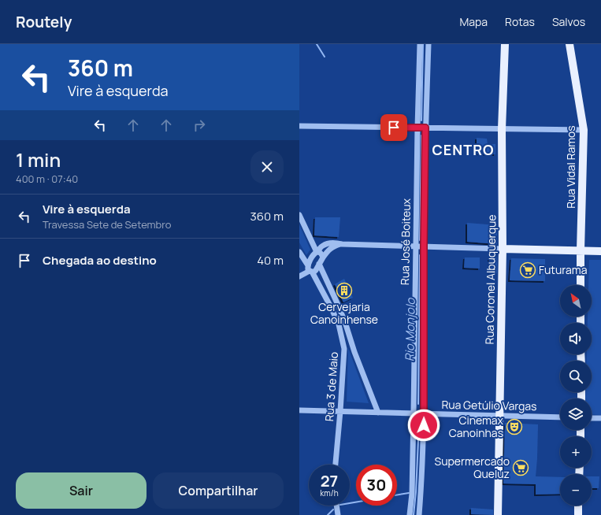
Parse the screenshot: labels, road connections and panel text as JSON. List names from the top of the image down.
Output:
{
  "streets": {
    "main road": ["Rua Vidal Ramos", "Rua Coronel Albuquerque"],
    "street": ["Rua José Boiteux", "Rua 3 de Maio", "Rua Getúlio Vargas"]
  },
  "crossings": [
    ["Rua José Boiteux", "Rua Getúlio Vargas"],
    ["Rua Coronel Albuquerque", "Rua Getúlio Vargas"],
    ["Rua 3 de Maio", "Rua Getúlio Vargas"]
  ],
  "districts": ["CENTRO"],
  "water": ["Rio Monjolo"],
  "places": {
    "supermarket": ["Futurama", "Supermercado Queluz"],
    "building": ["Cervejaria Canoinhense"],
    "theatre": ["Cinemax Canoinhas"]
  },
  "north": "top left",
  "page": {
    "header": "Routely",
    "nav": ["Mapa", "Rotas", "Salvos"],
    "turn": ["360 m", "Vire à esquerda"],
    "heading": ["1 min", "400 m · 07:40"],
    "list": [
      {
        "name": "Vire à esquerda",
        "note": "Travessa Sete de Setembro",
        "value": "360 m"
      },
      {
        "name": "Chegada ao destino",
        "value": "40 m"
      }
    ],
    "map_buttons": ["+", "−"],
    "speed": "27 km/h",
    "limit": "30",
    "buttons": ["Sair", "Compartilhar"]
  }
}
